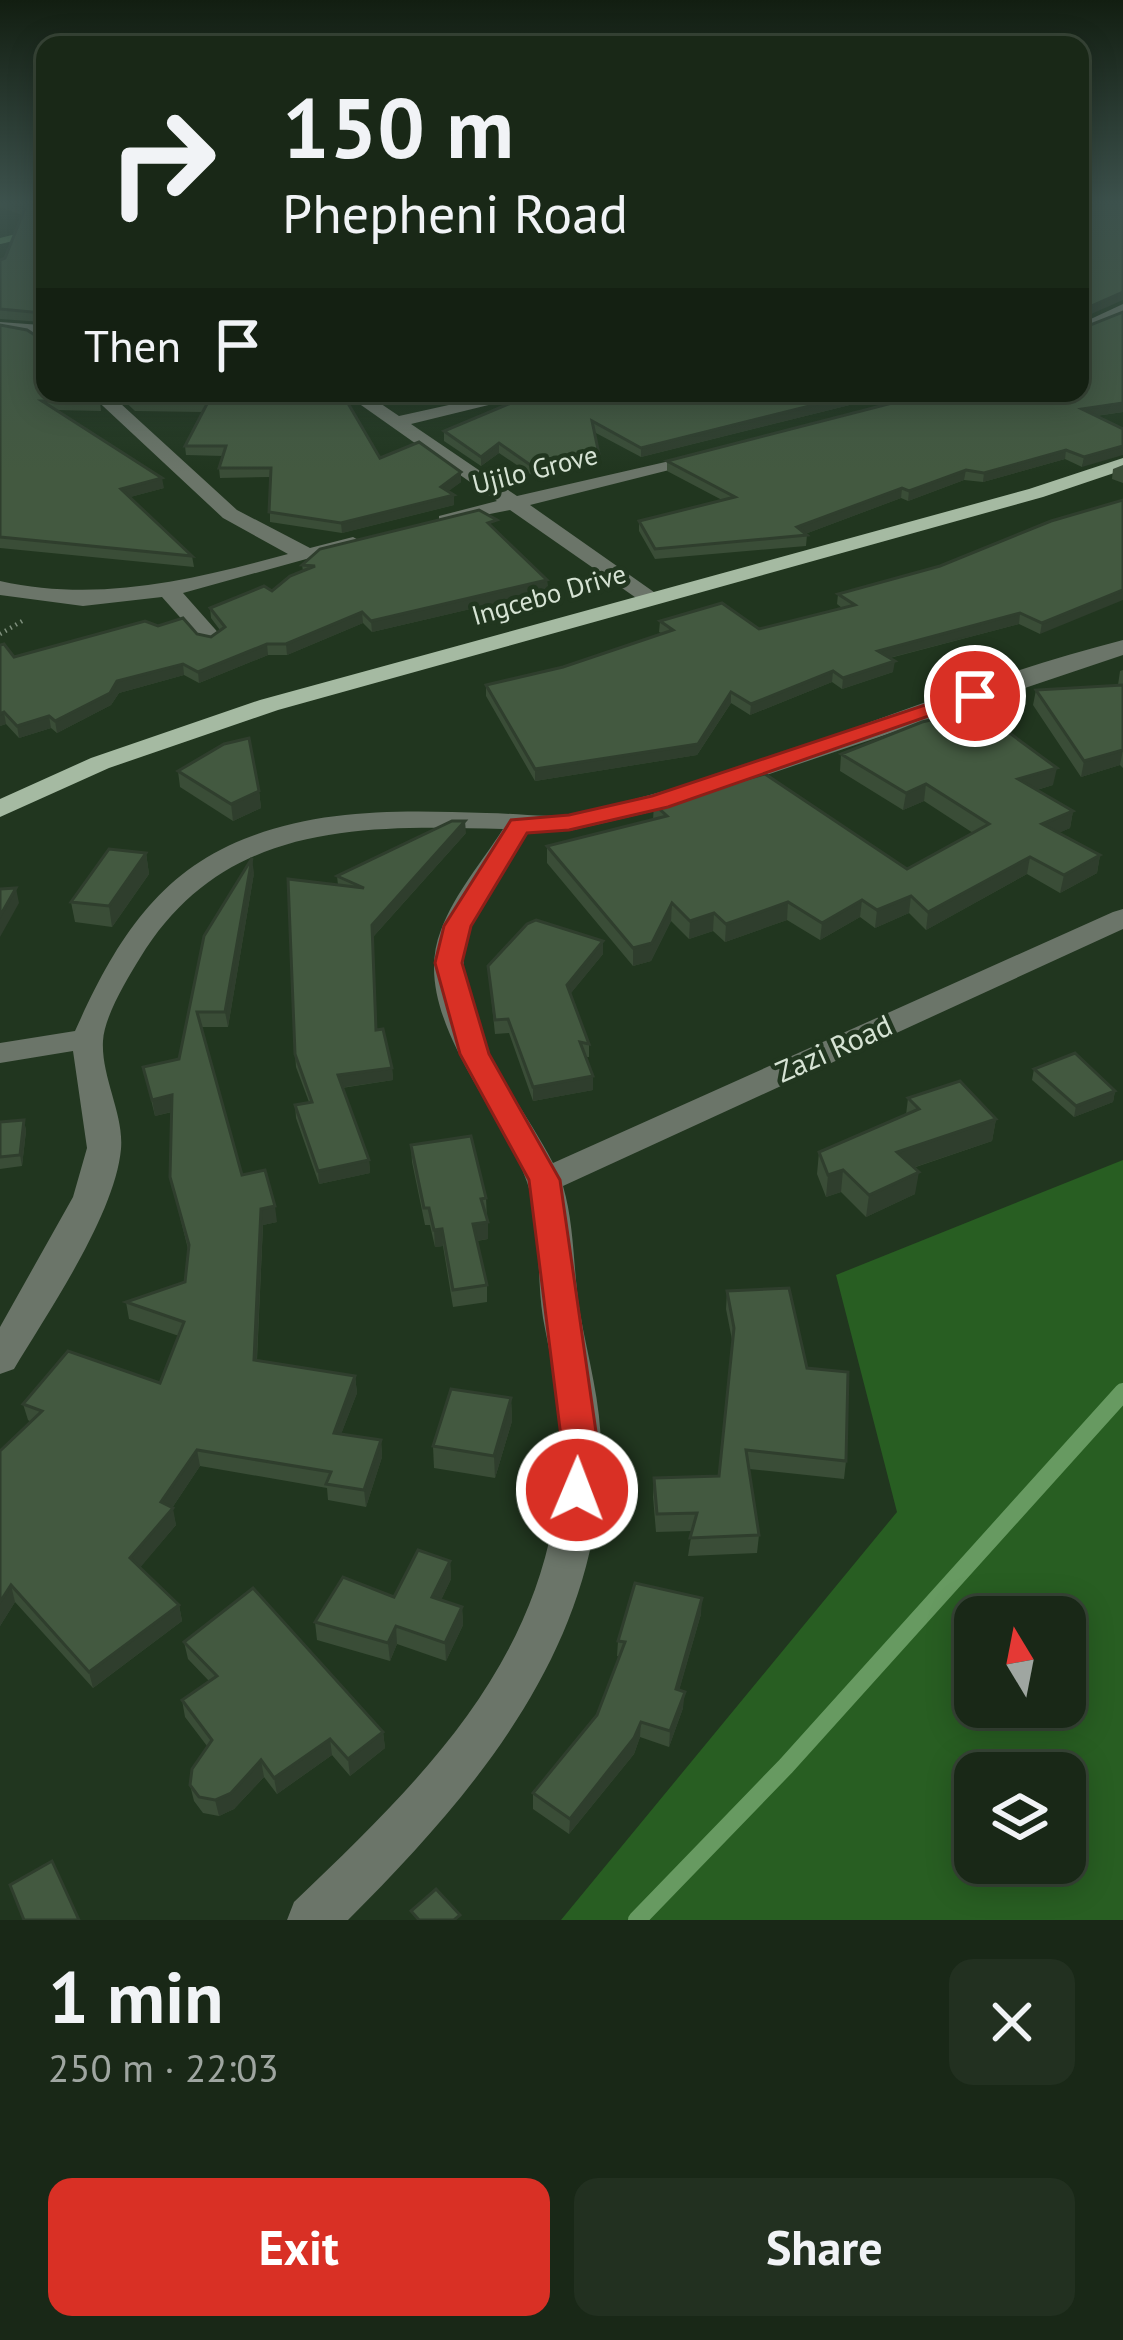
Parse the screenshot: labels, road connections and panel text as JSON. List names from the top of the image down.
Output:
{
  "streets": {
    "main road": ["Ingcebo Drive"],
    "street": ["Ujilo Grove", "Zazi Road"]
  },
  "north": "top",
  "page": {
    "turn": ["150 m", "Phepheni Road"],
    "then": "Then",
    "heading": ["1 min", "250 m · 22:03"],
    "buttons": ["Exit", "Share"]
  }
}
